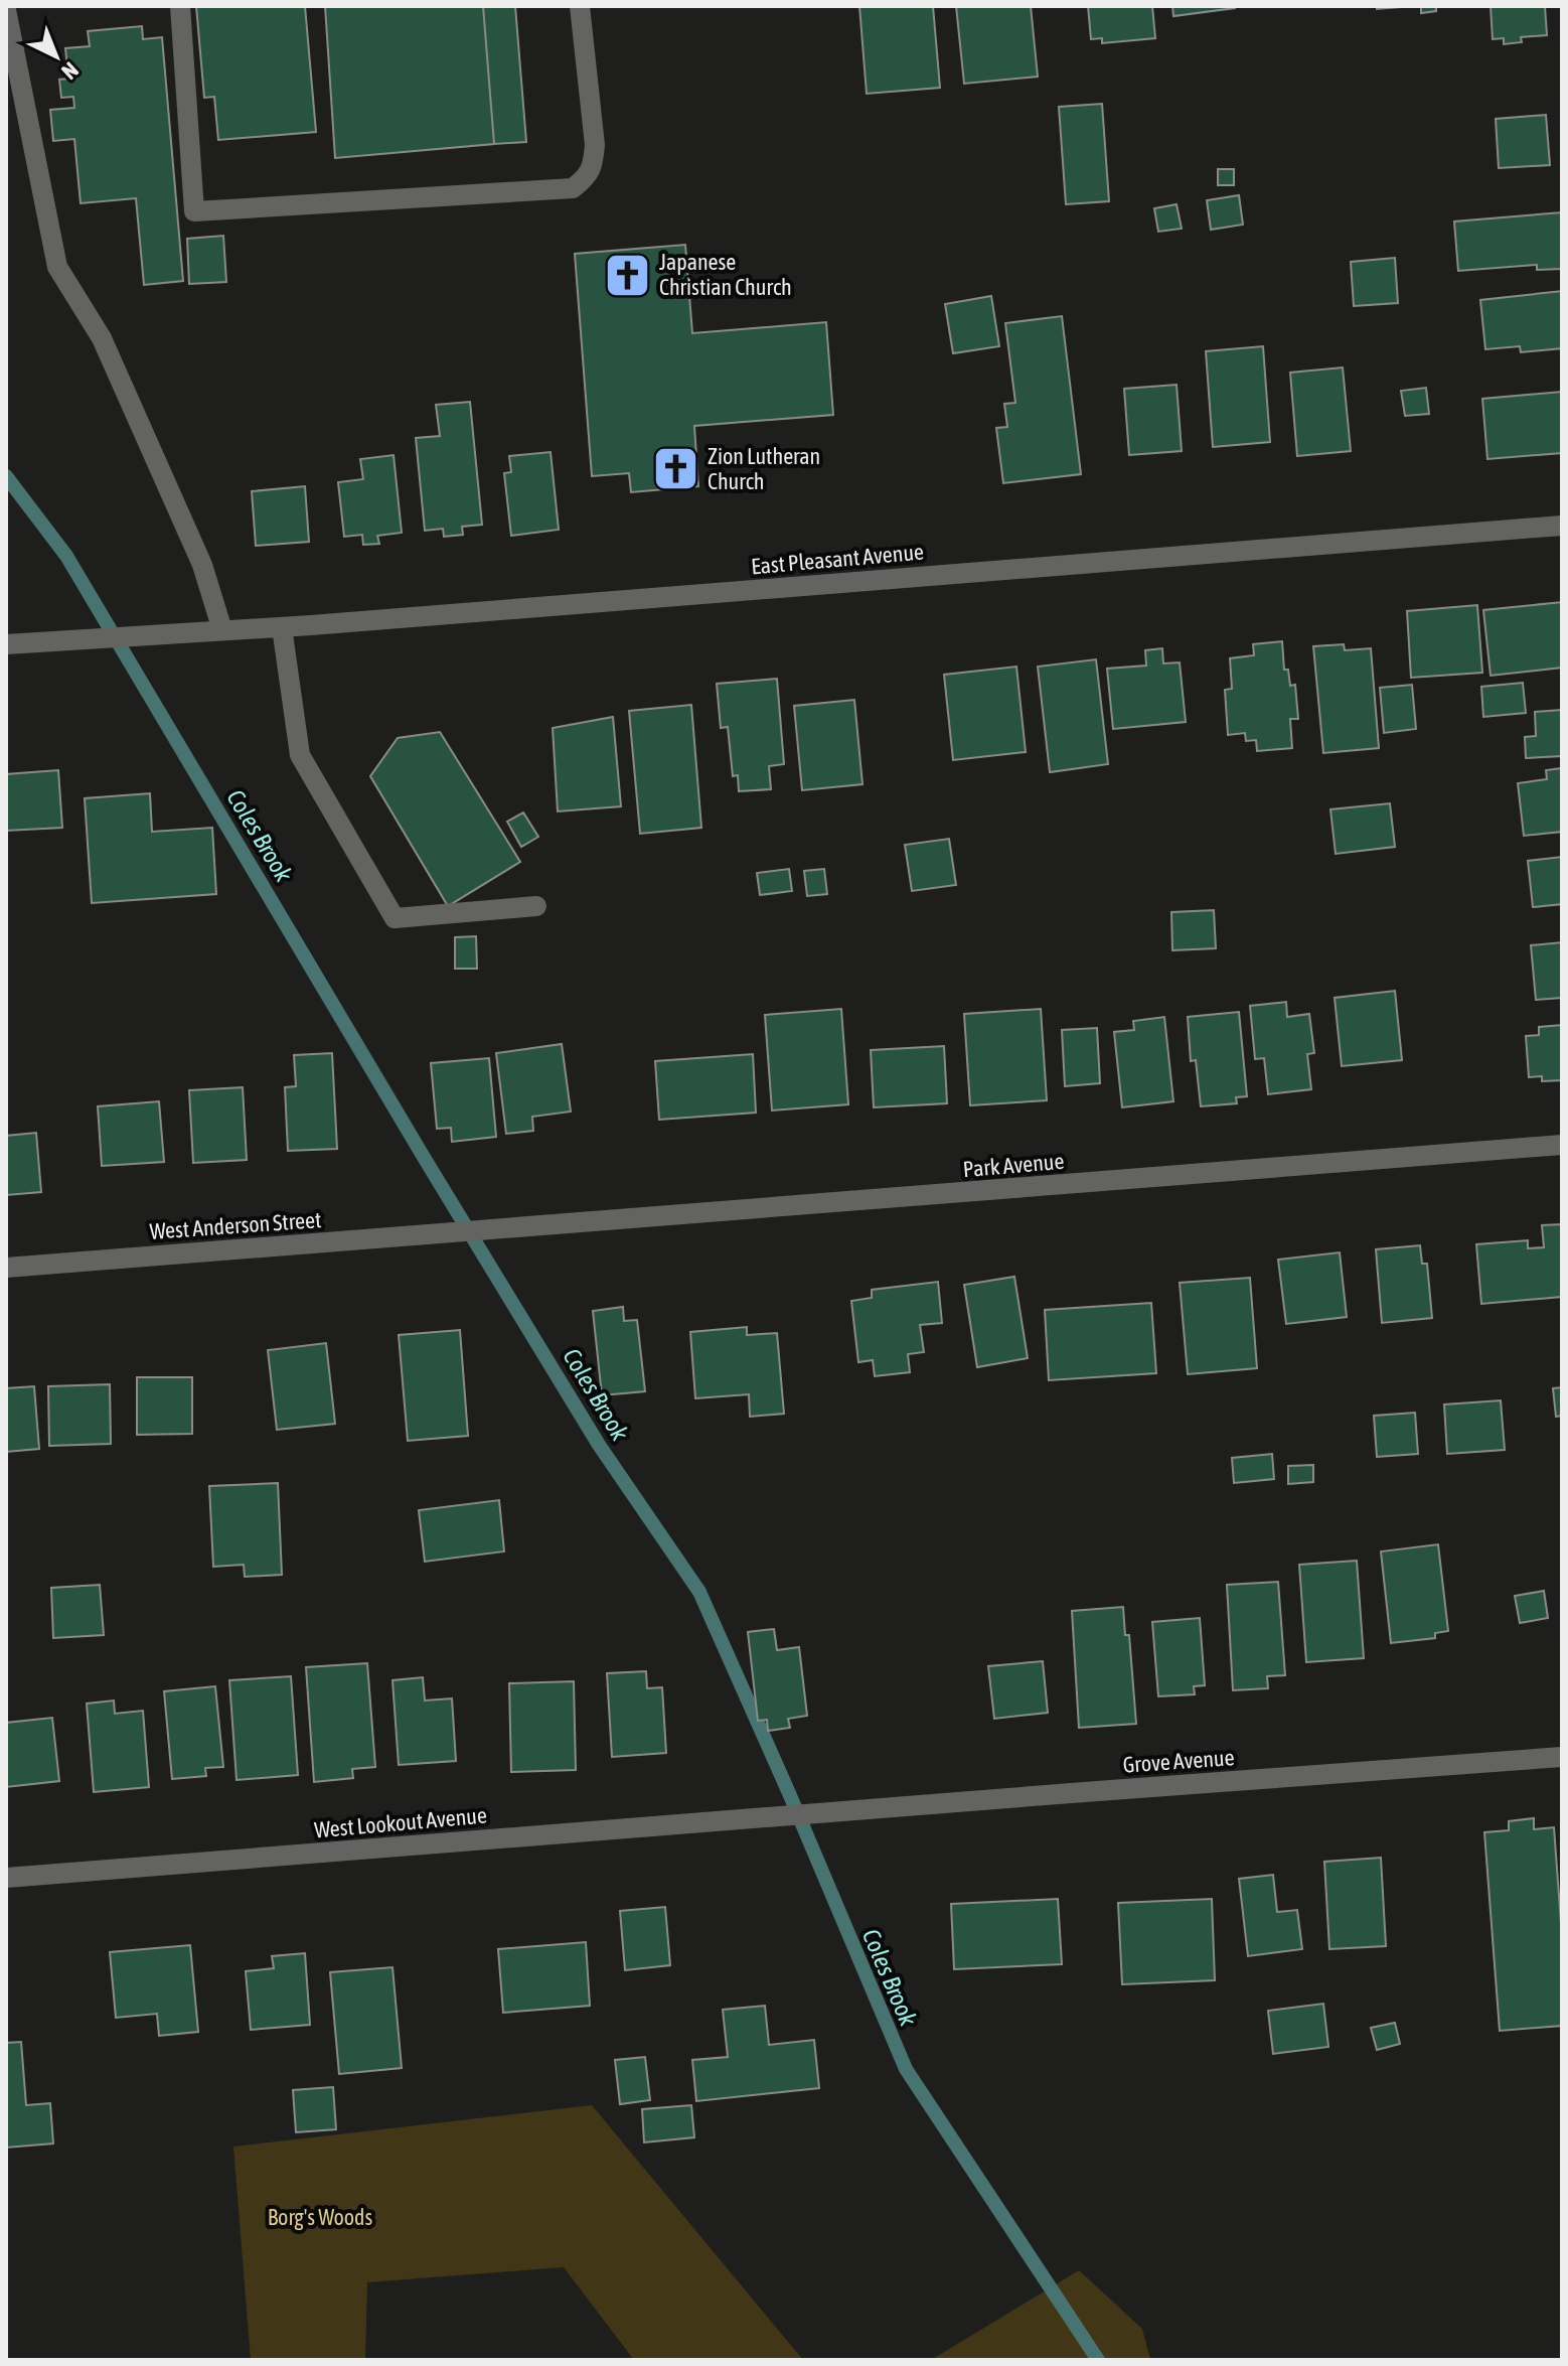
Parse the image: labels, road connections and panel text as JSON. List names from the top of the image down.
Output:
{
  "streets": {
    "street": [
      "East Pleasant Avenue",
      "Park Avenue",
      "West Anderson Street",
      "Grove Avenue",
      "West Lookout Avenue"
    ]
  },
  "crossings": [
    ["Park Avenue", "West Anderson Street"],
    ["Grove Avenue", "West Lookout Avenue"]
  ],
  "water": ["Coles Brook"],
  "parks": ["Borg's Woods"],
  "places": {
    "church": ["Japanese Christian Church", "Zion Lutheran Church"]
  },
  "north": "bottom right"
}
